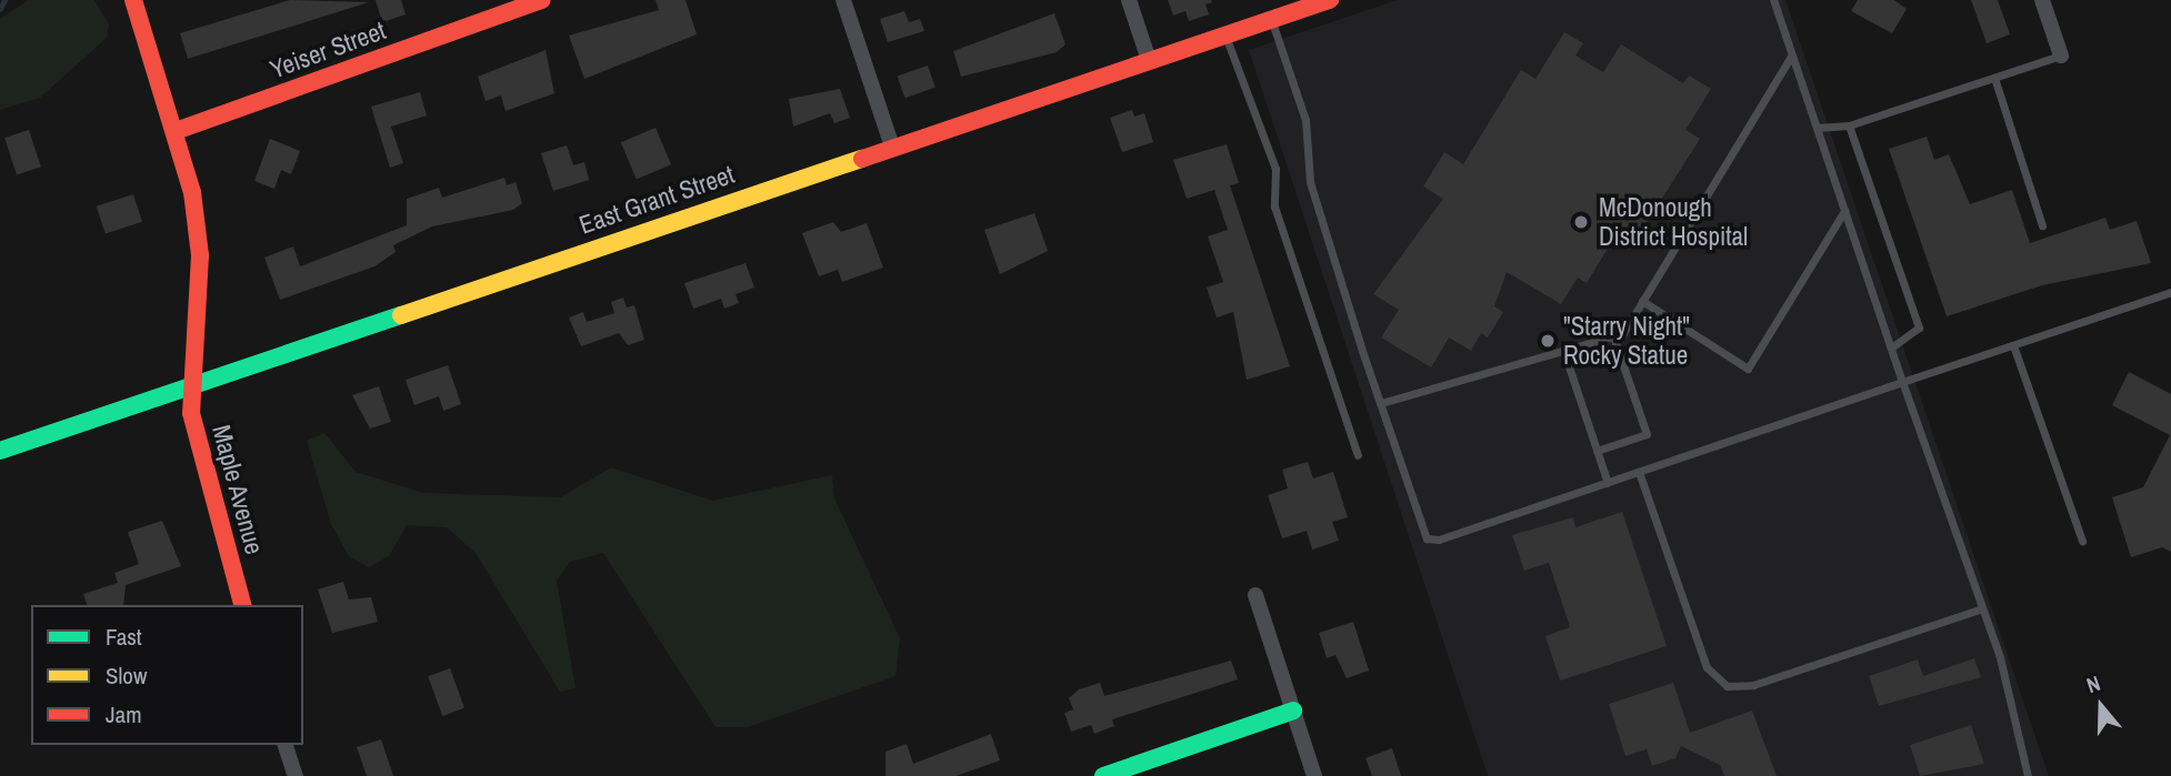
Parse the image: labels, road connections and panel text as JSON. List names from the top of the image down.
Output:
{
  "streets": {
    "main road": ["Yeiser Street", "East Grant Street", "Maple Avenue"]
  },
  "crossings": [
    ["Yeiser Street", "Maple Avenue"],
    ["East Grant Street", "Maple Avenue"]
  ],
  "places": ["McDonough District Hospital", "\"Starry Night\" Rocky Statue"],
  "legend": ["Fast", "Slow", "Jam"],
  "north": "top"
}
